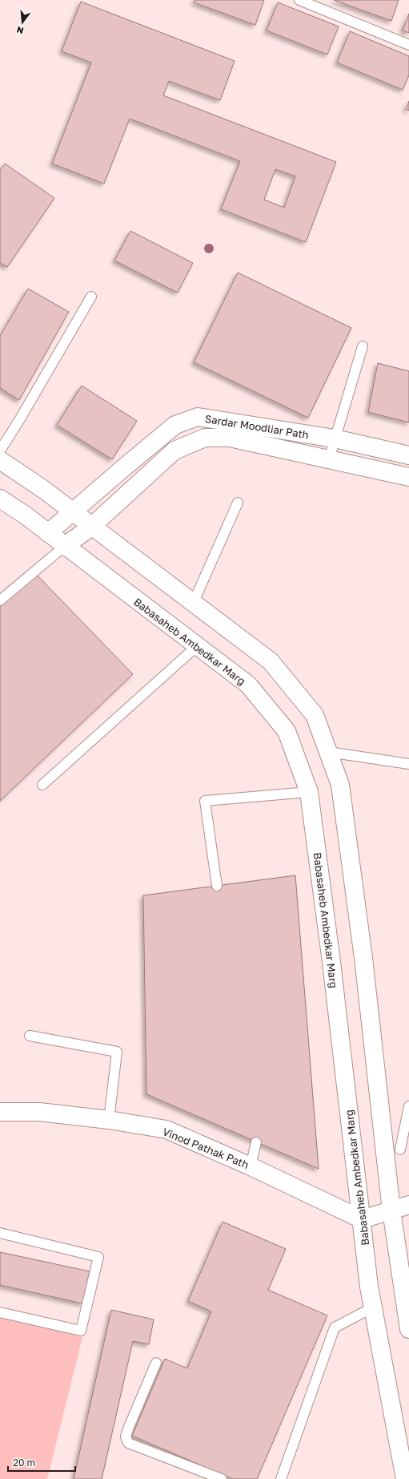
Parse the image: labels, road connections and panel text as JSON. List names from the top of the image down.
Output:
{
  "streets": {
    "main road": ["Sardar Moodliar Path", "Babasaheb Ambedkar Marg", "Vinod Pathak Path"]
  },
  "crossings": [
    ["Sardar Moodliar Path", "Babasaheb Ambedkar Marg"],
    ["Babasaheb Ambedkar Marg", "Vinod Pathak Path"]
  ],
  "scale_bar": "20 m",
  "north": "bottom"
}
